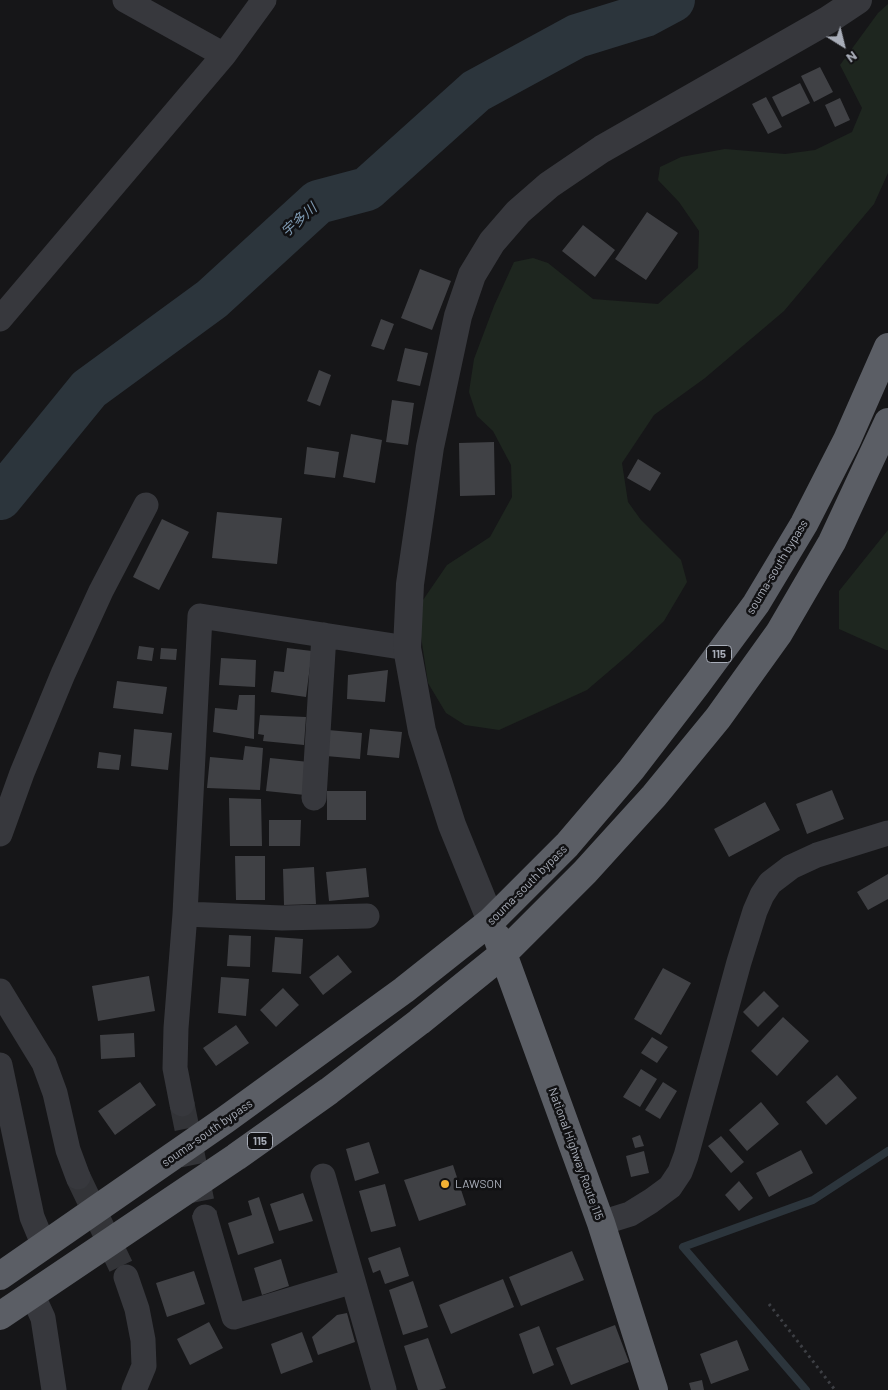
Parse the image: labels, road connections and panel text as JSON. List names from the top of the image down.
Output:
{
  "streets": {
    "highway": ["souma-south bypass", "115", "National Highway Route 115"]
  },
  "crossings": [
    ["souma-south bypass", "National Highway Route 115"],
    ["115", "National Highway Route 115"]
  ],
  "water": ["宇多川"],
  "places": ["LAWSON"],
  "north": "bottom right"
}
